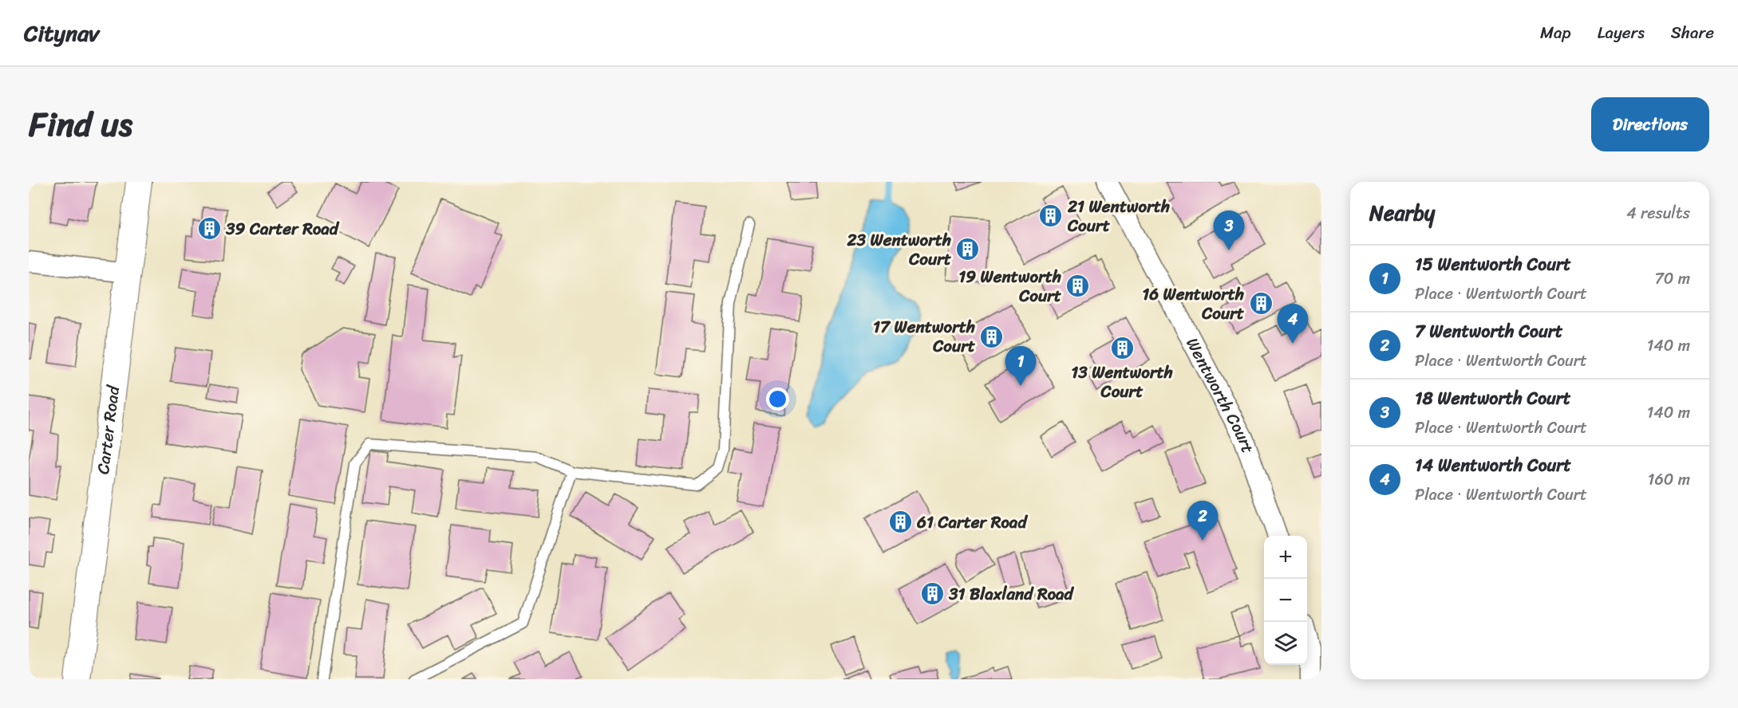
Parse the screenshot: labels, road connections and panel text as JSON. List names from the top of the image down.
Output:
{
  "streets": {
    "street": ["Wentworth Court", "Carter Road"]
  },
  "places": {
    "building": [
      "21 Wentworth Court",
      "39 Carter Road",
      "23 Wentworth Court",
      "19 Wentworth Court",
      "16 Wentworth Court",
      "17 Wentworth Court",
      "13 Wentworth Court",
      "61 Carter Road",
      "31 Blaxland Road"
    ]
  },
  "page": {
    "header": "Citynav",
    "nav": ["Map", "Layers", "Share"],
    "title": "Find us",
    "buttons": "Directions",
    "heading": ["Nearby", "4 results"],
    "pins": [
      "3",
      "4",
      "1",
      "2"
    ],
    "list": [
      {
        "mark": "1",
        "name": "15 Wentworth Court",
        "note": "Place · Wentworth Court",
        "value": "70 m"
      },
      {
        "mark": "2",
        "name": "7 Wentworth Court",
        "note": "Place · Wentworth Court",
        "value": "140 m"
      },
      {
        "mark": "3",
        "name": "18 Wentworth Court",
        "note": "Place · Wentworth Court",
        "value": "140 m"
      },
      {
        "mark": "4",
        "name": "14 Wentworth Court",
        "note": "Place · Wentworth Court",
        "value": "160 m"
      }
    ],
    "map_buttons": ["+", "−"]
  }
}
